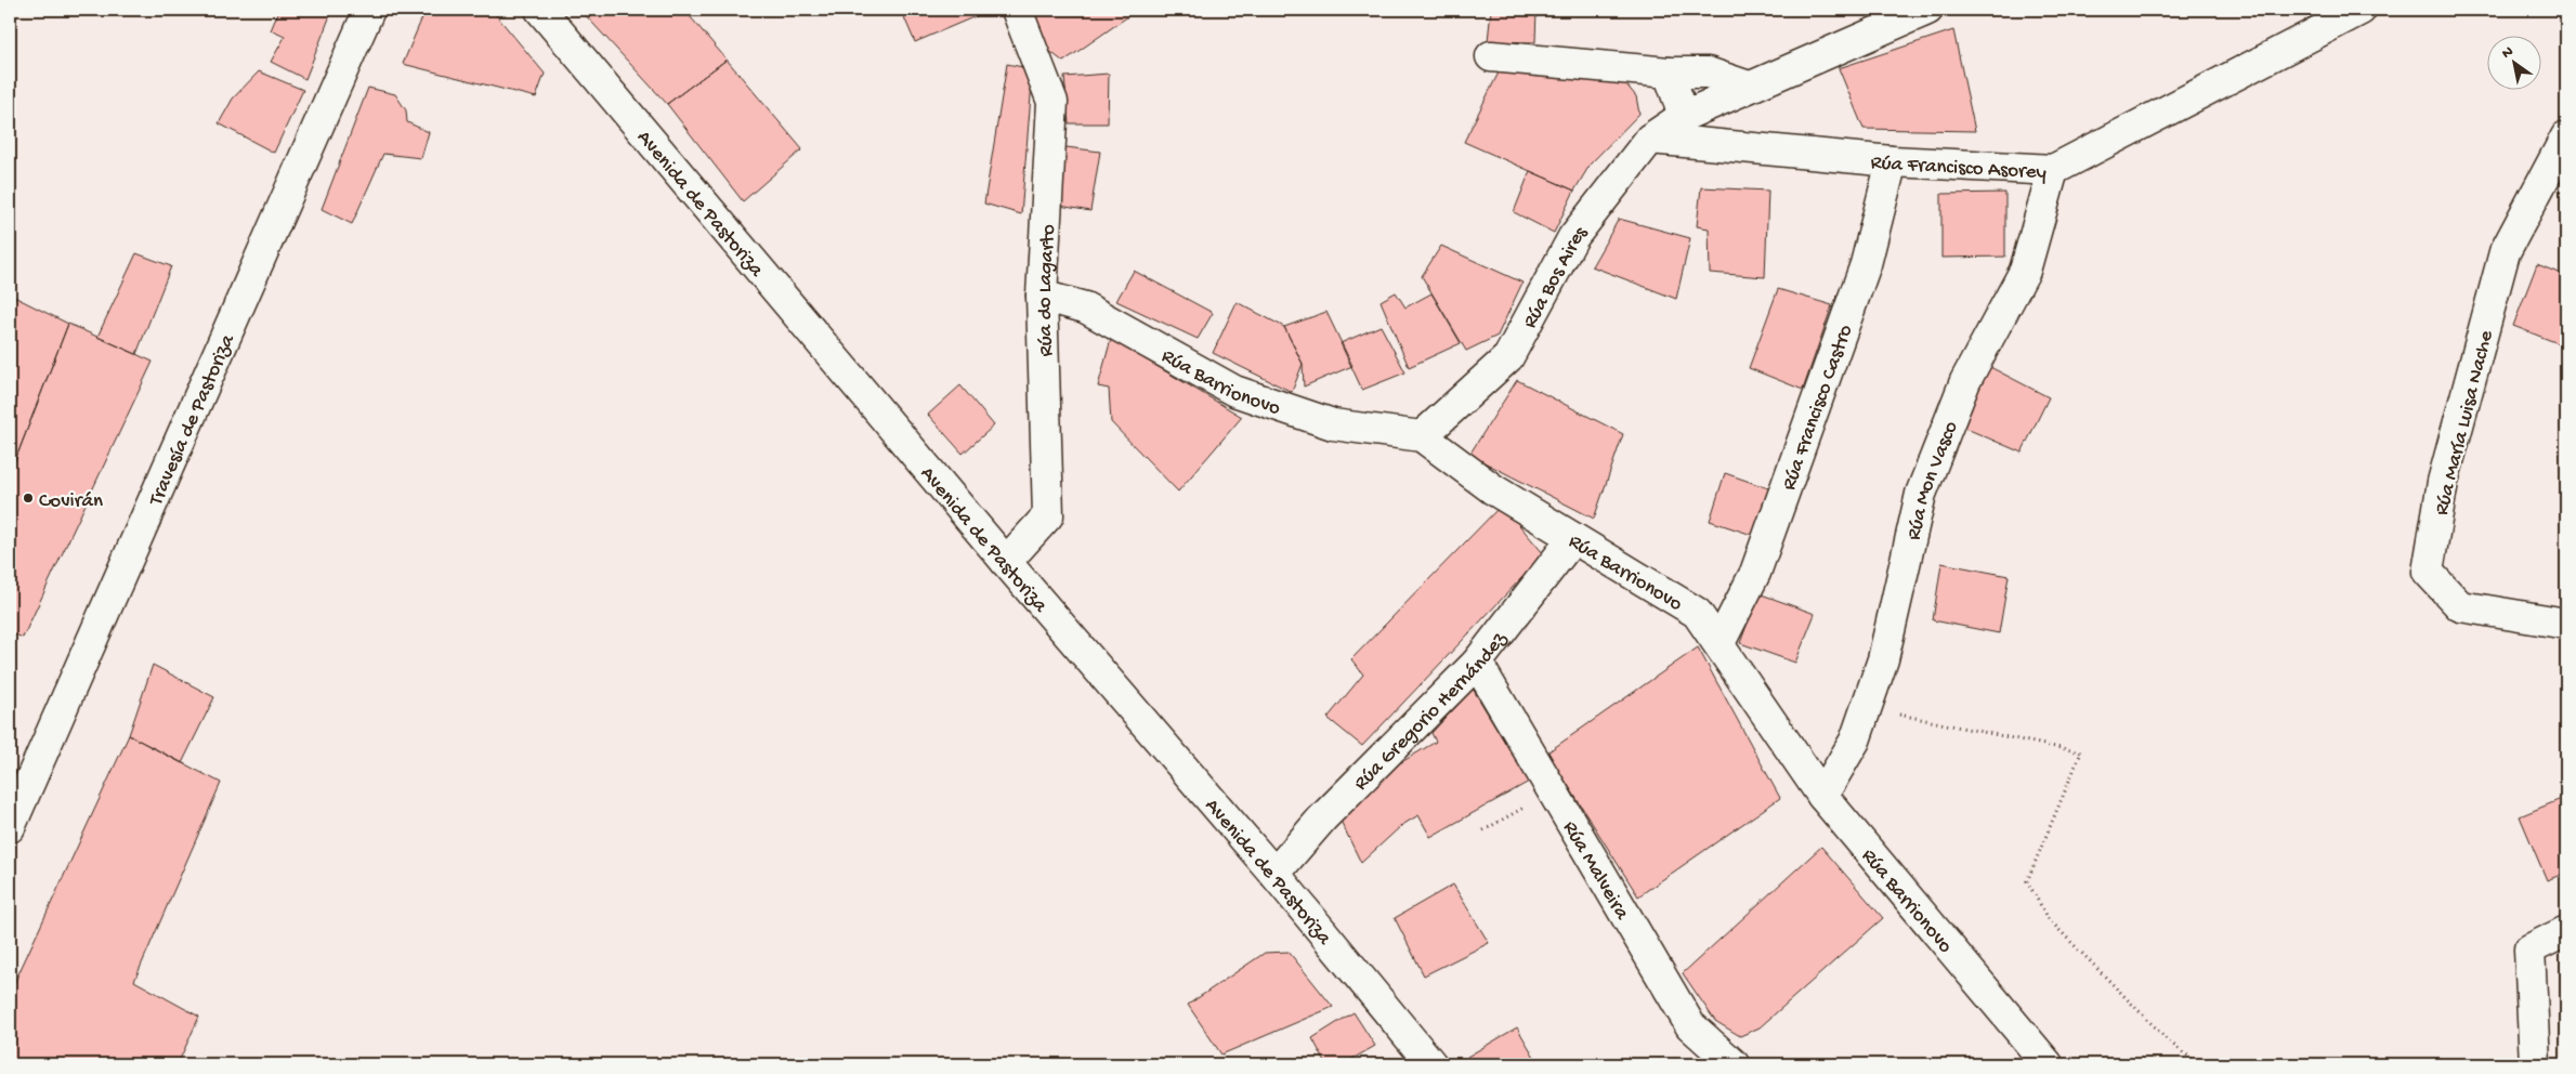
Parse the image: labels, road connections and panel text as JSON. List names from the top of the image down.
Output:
{
  "streets": {
    "street": [
      "Rúa Francisco Asorey",
      "Avenida de Pastoriza",
      "Rúa Bos Aires",
      "Rúa do Lagarto",
      "Rúa Barrionovo",
      "Rúa Francisco Castro",
      "Travesía de Pastoriza",
      "Rúa María Luisa Nache",
      "Rúa Mon Vasco",
      "Rúa Gregorio Hernández",
      "Rúa Malveira"
    ]
  },
  "crossings": [
    ["Rúa Francisco Asorey", "Rúa Bos Aires"],
    ["Rúa Francisco Asorey", "Rúa Francisco Castro"],
    ["Rúa Francisco Asorey", "Rúa Mon Vasco"],
    ["Avenida de Pastoriza", "Rúa do Lagarto"],
    ["Avenida de Pastoriza", "Rúa Gregorio Hernández"],
    ["Rúa Bos Aires", "Rúa Barrionovo"],
    ["Rúa do Lagarto", "Rúa Barrionovo"],
    ["Rúa Barrionovo", "Rúa Francisco Castro"],
    ["Rúa Barrionovo", "Rúa Mon Vasco"],
    ["Rúa Barrionovo", "Rúa Gregorio Hernández"],
    ["Rúa Gregorio Hernández", "Rúa Malveira"]
  ],
  "places": ["Covirán"],
  "north": "top left"
}
